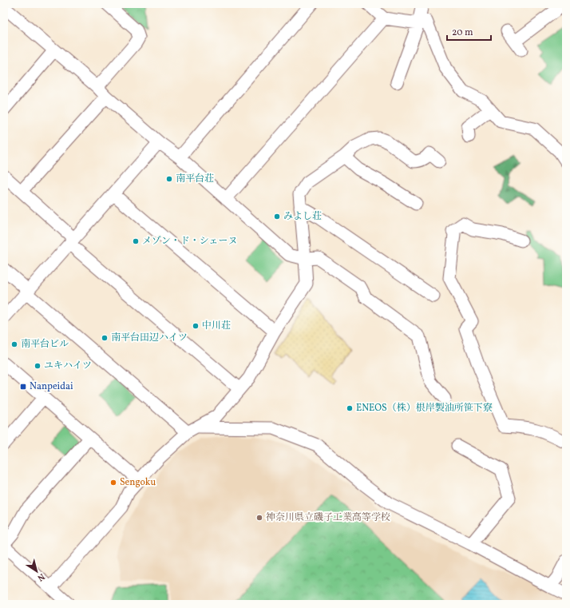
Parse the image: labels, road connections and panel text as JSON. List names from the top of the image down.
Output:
{
  "places": {
    "other": [
      "南平台荘",
      "みよし荘",
      "メゾン・ド・シェーヌ",
      "中川荘",
      "南平台田辺ハイツ",
      "南平台ビル",
      "ユキハイツ",
      "ENEOS（株）根岸製油所笹下寮",
      "Sengoku",
      "神奈川県立磯子工業高等学校"
    ],
    "transit": ["Nanpeidai"]
  },
  "scale_bar": "20 m",
  "north": "bottom right"
}
